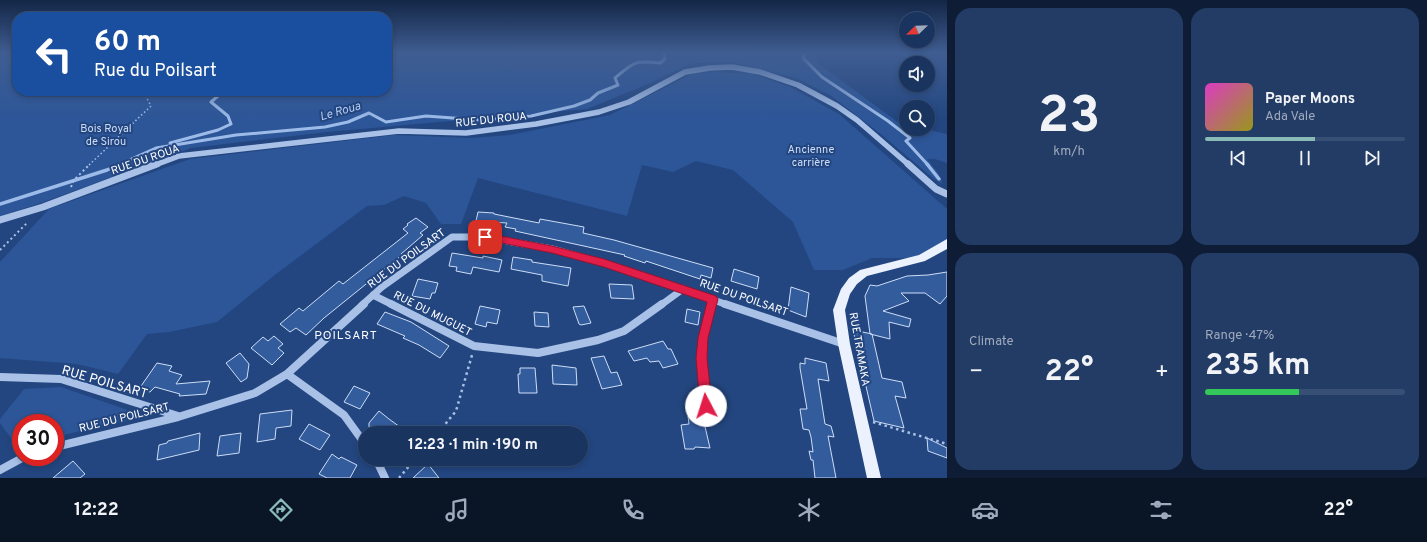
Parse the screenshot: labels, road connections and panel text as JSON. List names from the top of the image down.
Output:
{
  "streets": {
    "main road": ["RUE TRAMAKA"],
    "street": [
      "RUE DU ROUA",
      "RUE DU POILSART",
      "RUE DU MUGUET",
      "RUE POILSART"
    ]
  },
  "crossings": [
    ["RUE DU POILSART", "RUE DU MUGUET"],
    ["RUE DU POILSART", "RUE TRAMAKA"],
    ["RUE DU POILSART", "RUE POILSART"]
  ],
  "districts": ["POILSART"],
  "water": ["Le Roua"],
  "parks": ["Bois Royal de Sirou", "Ancienne carrière"],
  "north": "bottom left",
  "page": {
    "tile": [
      ["23", "km/h"],
      "Climate",
      ["Range · 47%", "235 km"]
    ],
    "turn": ["60 m", "Rue du Poilsart"],
    "song": ["Paper Moons", "Ada Vale"],
    "heat": ["−", "22°", "+"],
    "limit": "30",
    "trip": "12:23 · 1 min · 190 m",
    "tabs": ["12:22", "22°"]
  }
}
